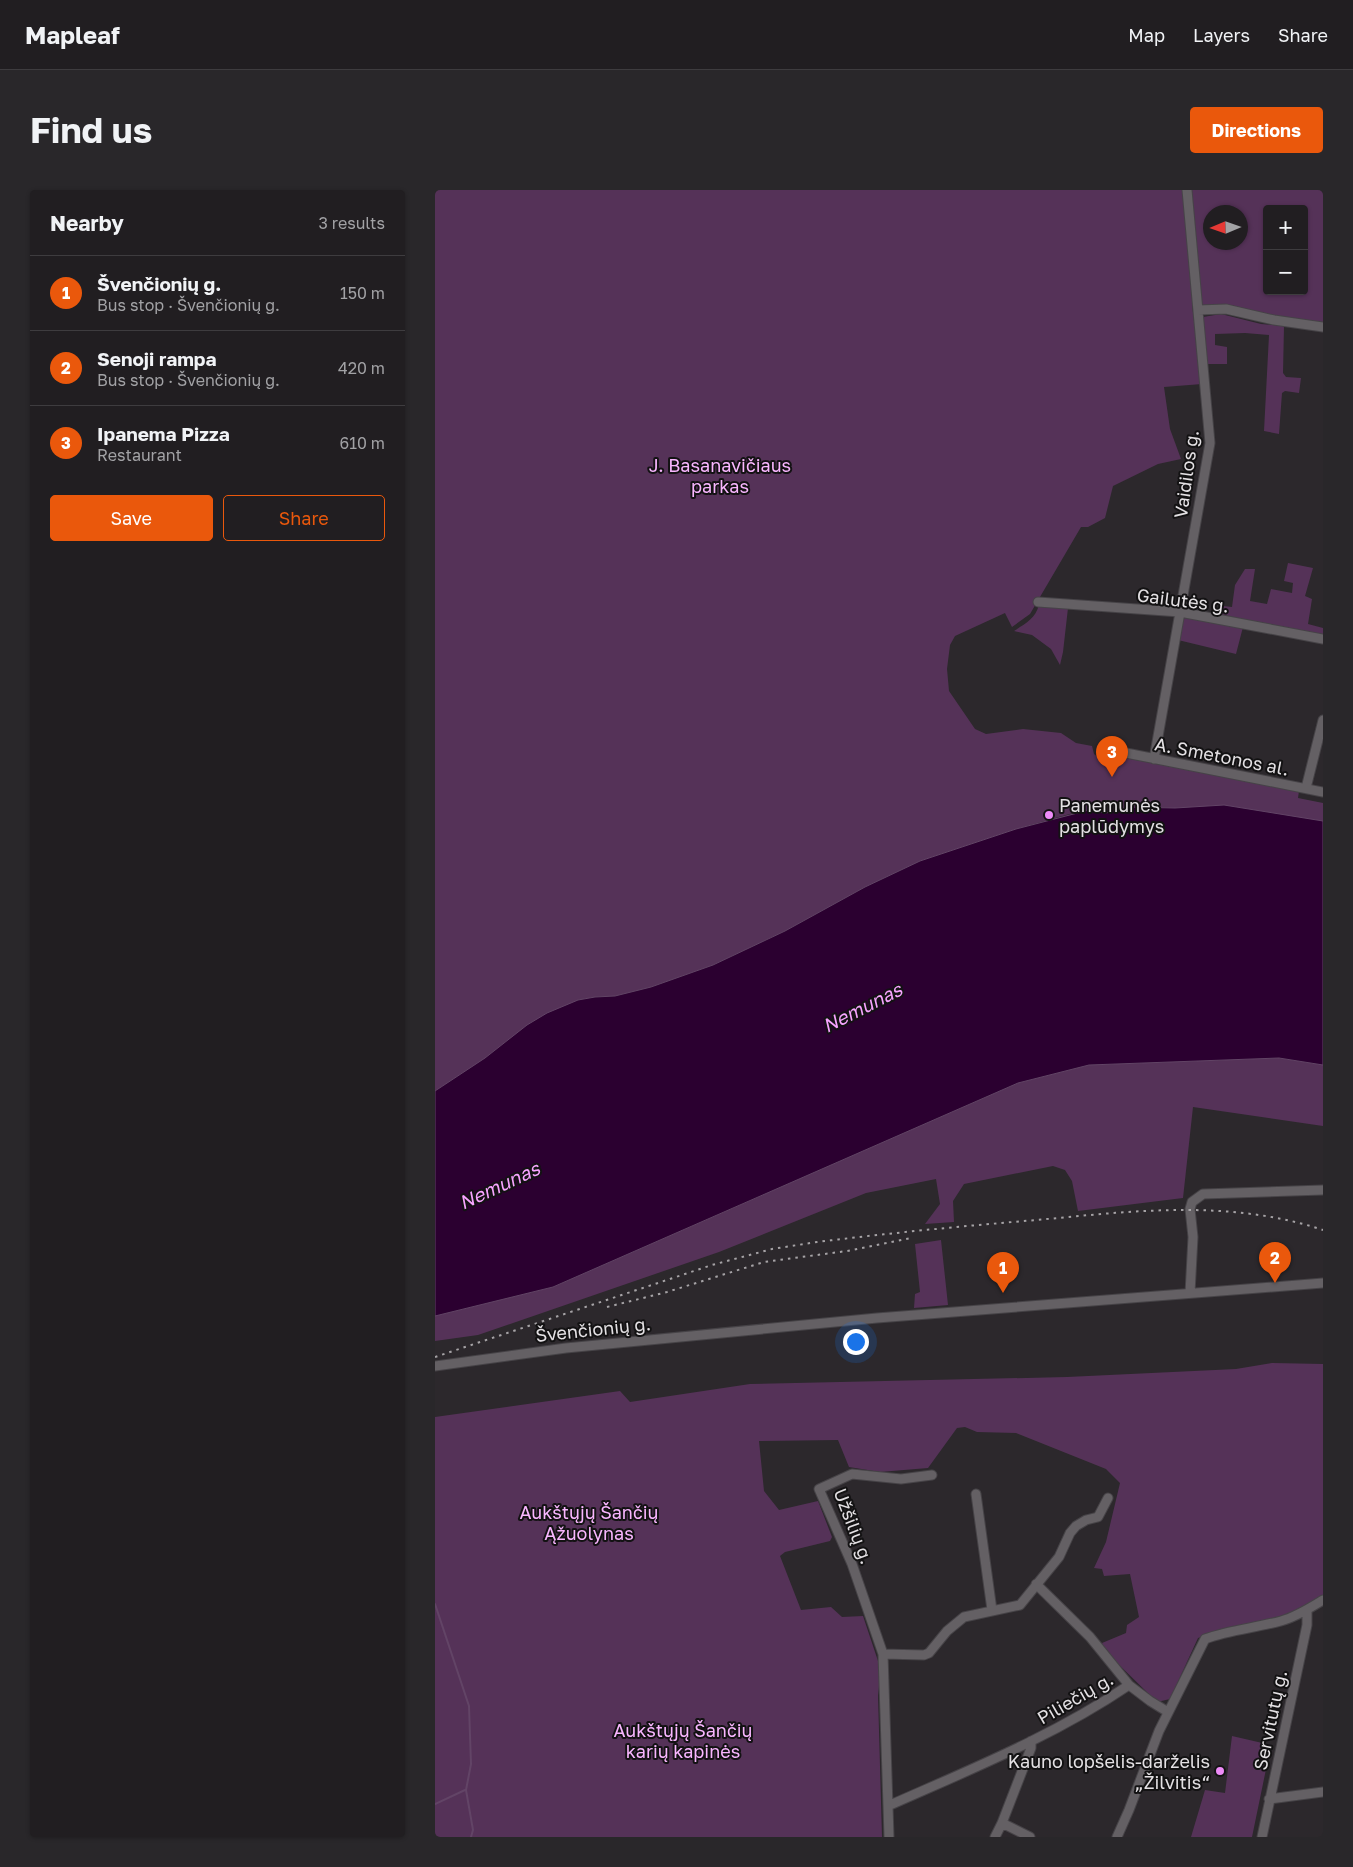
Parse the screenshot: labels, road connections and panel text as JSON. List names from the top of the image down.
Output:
{
  "streets": {
    "street": [
      "Vaidilos g.",
      "Gailutės g.",
      "A. Smetonos al.",
      "Švenčionių g.",
      "Užšilių g.",
      "Piliečių g.",
      "Servitutų g."
    ]
  },
  "crossings": [
    ["Vaidilos g.", "Gailutės g."],
    ["Vaidilos g.", "A. Smetonos al."],
    ["Užšilių g.", "Piliečių g."]
  ],
  "water": ["Nemunas"],
  "parks": ["J. Basanavičiaus parkas", "Aukštųjų Šančių Ąžuolynas", "Aukštųjų Šančių karių kapinės"],
  "places": ["Panemunės paplūdymys", "Kauno lopšelis-darželis „Žilvitis“"],
  "north": "left",
  "page": {
    "header": "Mapleaf",
    "nav": ["Map", "Layers", "Share"],
    "buttons": [
      "Directions",
      ["Save", "Share"]
    ],
    "title": "Find us",
    "heading": ["Nearby", "3 results"],
    "map_buttons": ["+", "−"],
    "list": [
      {
        "mark": "1",
        "name": "Švenčionių g.",
        "note": "Bus stop · Švenčionių g.",
        "value": "150 m"
      },
      {
        "mark": "2",
        "name": "Senoji rampa",
        "note": "Bus stop · Švenčionių g.",
        "value": "420 m"
      },
      {
        "mark": "3",
        "name": "Ipanema Pizza",
        "note": "Restaurant",
        "value": "610 m"
      }
    ],
    "pins": ["3", "2", "1"]
  }
}
